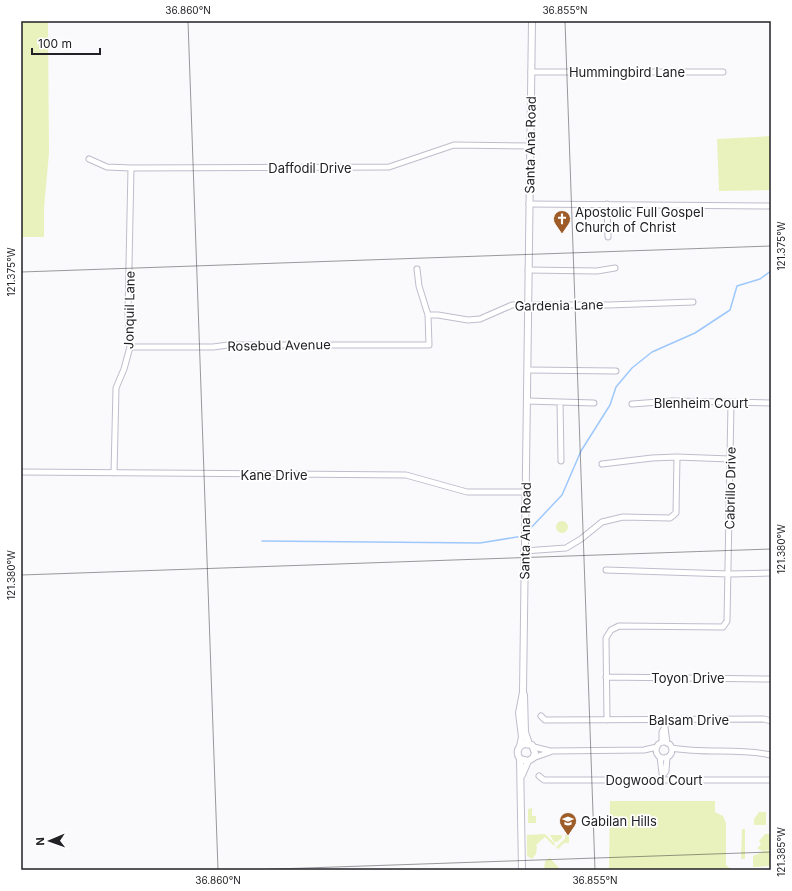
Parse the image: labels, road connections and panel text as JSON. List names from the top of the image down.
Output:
{
  "streets": {
    "street": [
      "Hummingbird Lane",
      "Santa Ana Road",
      "Daffodil Drive",
      "Gardenia Lane",
      "Jonquil Lane",
      "Rosebud Avenue",
      "Blenheim Court",
      "Kane Drive",
      "Cabrillo Drive",
      "Toyon Drive",
      "Balsam Drive",
      "Dogwood Court"
    ]
  },
  "crossings": [
    ["Hummingbird Lane", "Santa Ana Road"],
    ["Santa Ana Road", "Daffodil Drive"],
    ["Santa Ana Road", "Gardenia Lane"],
    ["Santa Ana Road", "Kane Drive"],
    ["Daffodil Drive", "Jonquil Lane"],
    ["Gardenia Lane", "Rosebud Avenue"],
    ["Jonquil Lane", "Rosebud Avenue"],
    ["Jonquil Lane", "Kane Drive"],
    ["Blenheim Court", "Cabrillo Drive"],
    ["Cabrillo Drive", "Toyon Drive"]
  ],
  "places": {
    "church": ["Apostolic Full Gospel Church of Christ"],
    "school or university": ["Gabilan Hills"]
  },
  "scale_bar": "100 m",
  "north": "left",
  "coordinates": [
    "36.860°N",
    "36.855°N",
    "121.375°W",
    "121.380°W",
    "121.385°W"
  ]
}
